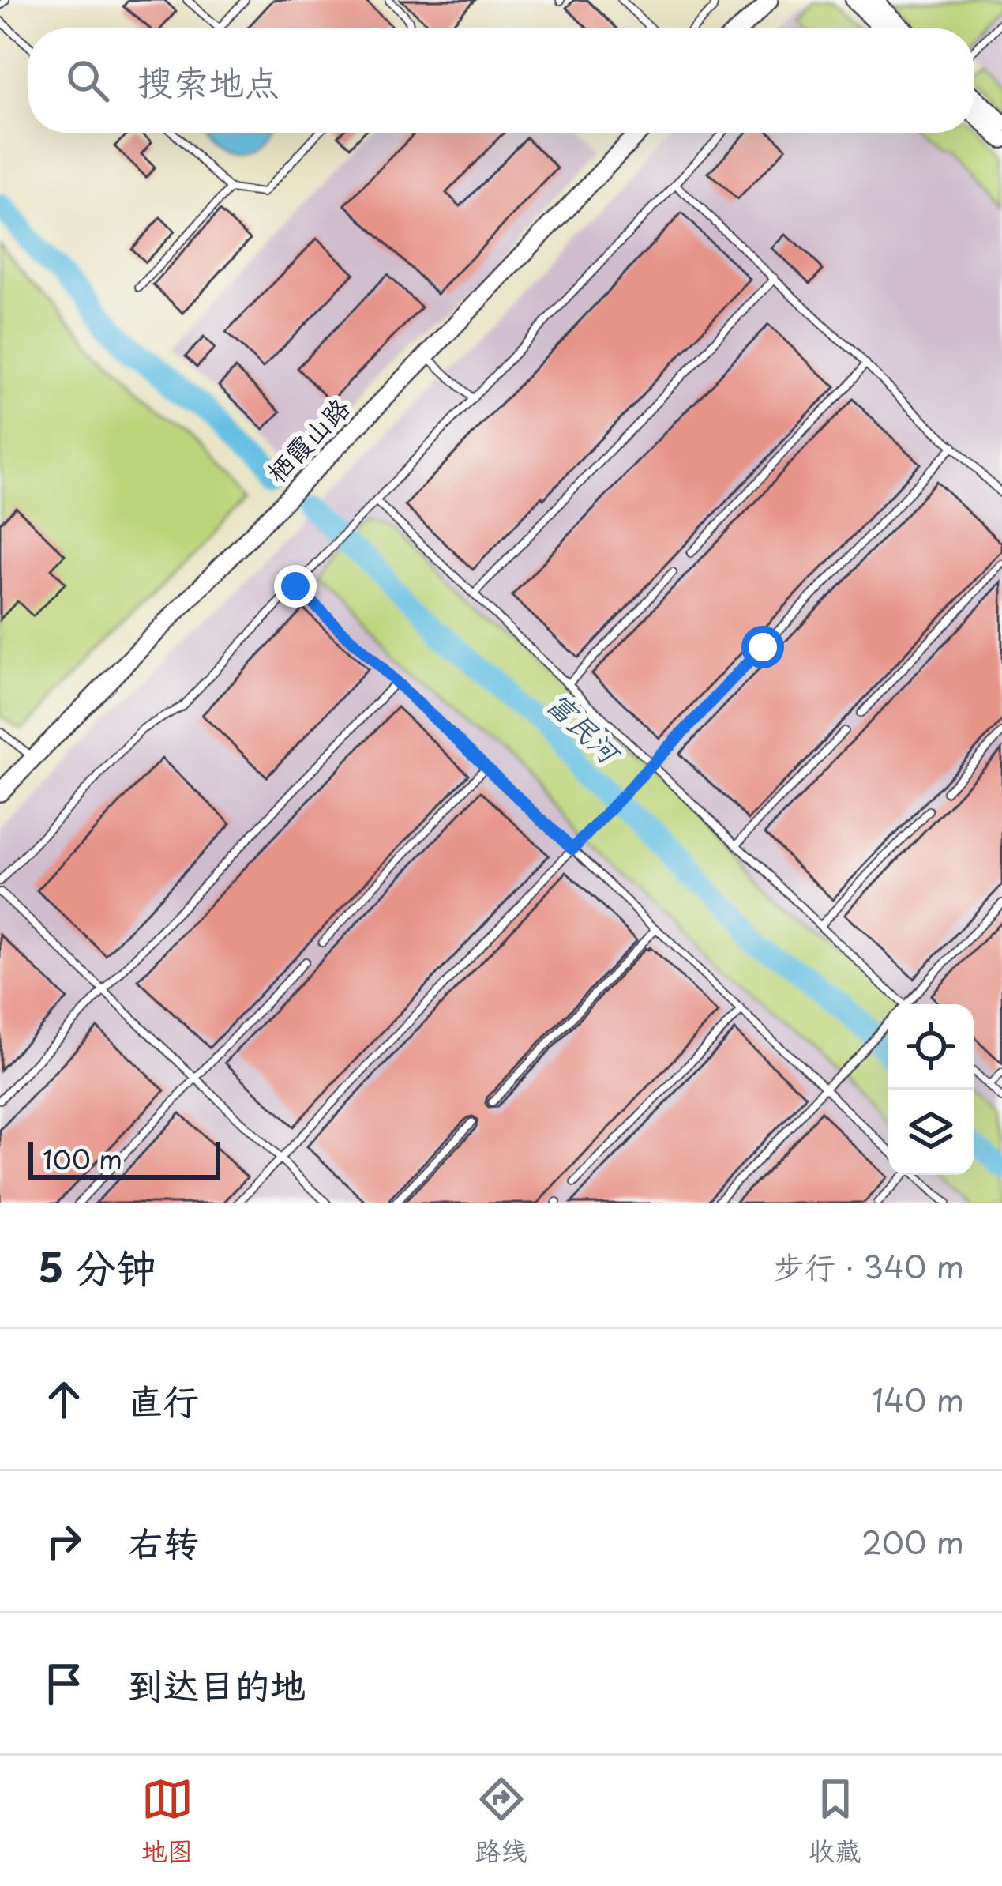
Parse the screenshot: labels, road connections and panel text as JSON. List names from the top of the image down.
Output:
{
  "streets": {
    "street": ["栖霞山路"]
  },
  "water": ["富民河"],
  "scale_bar": "100 m",
  "page": {
    "search": "搜索地点",
    "scale": "100 m",
    "heading": ["5 分钟", "步行 · 340 m"],
    "list": [
      ["直行", "140 m"],
      ["右转", "200 m"],
      "到达目的地"
    ],
    "nav": ["地图", "路线", "收藏"]
  }
}
